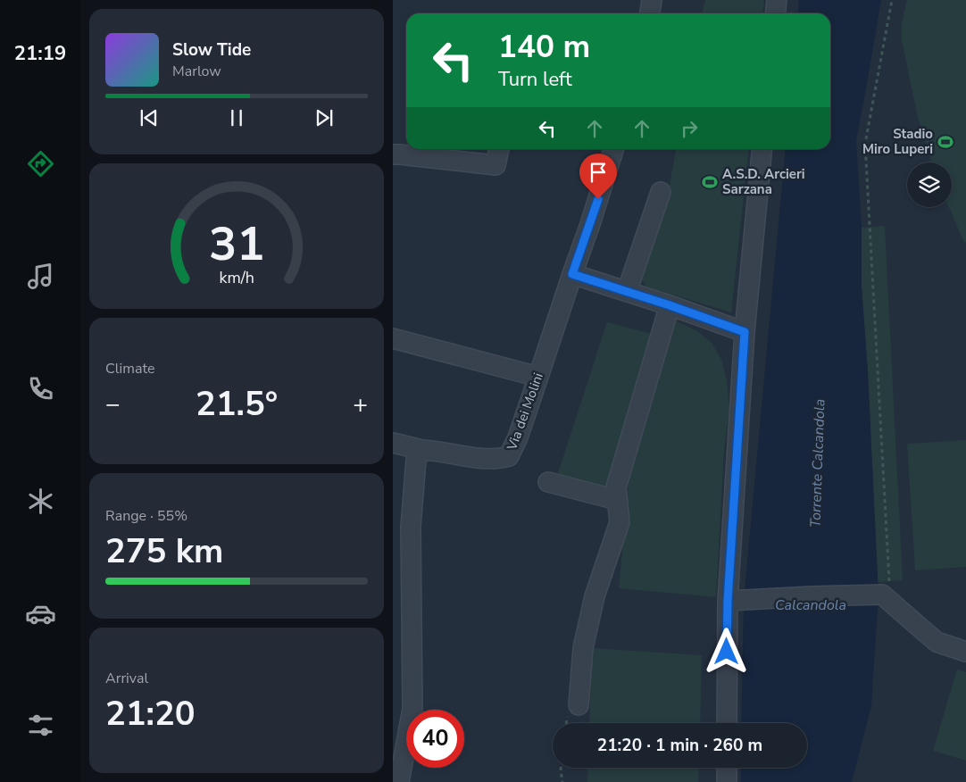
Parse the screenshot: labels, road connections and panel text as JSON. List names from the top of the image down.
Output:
{
  "streets": {
    "street": ["Via dei Molini"]
  },
  "water": ["Torrente Calcandola", "Calcandola"],
  "places": {
    "sports": ["Stadio Miro Luperi", "A.S.D. Arcieri Sarzana"]
  },
  "page": {
    "tabs": "21:19",
    "turn": ["140 m", "Turn left"],
    "song": ["Slow Tide", "Marlow"],
    "tile": [
      "Climate",
      ["Range · 55%", "275 km"],
      ["Arrival", "21:20"]
    ],
    "heat": ["−", "21.5°", "+"],
    "limit": "40",
    "trip": "21:20 · 1 min · 260 m",
    "gauge": ["31", "km/h"]
  }
}
